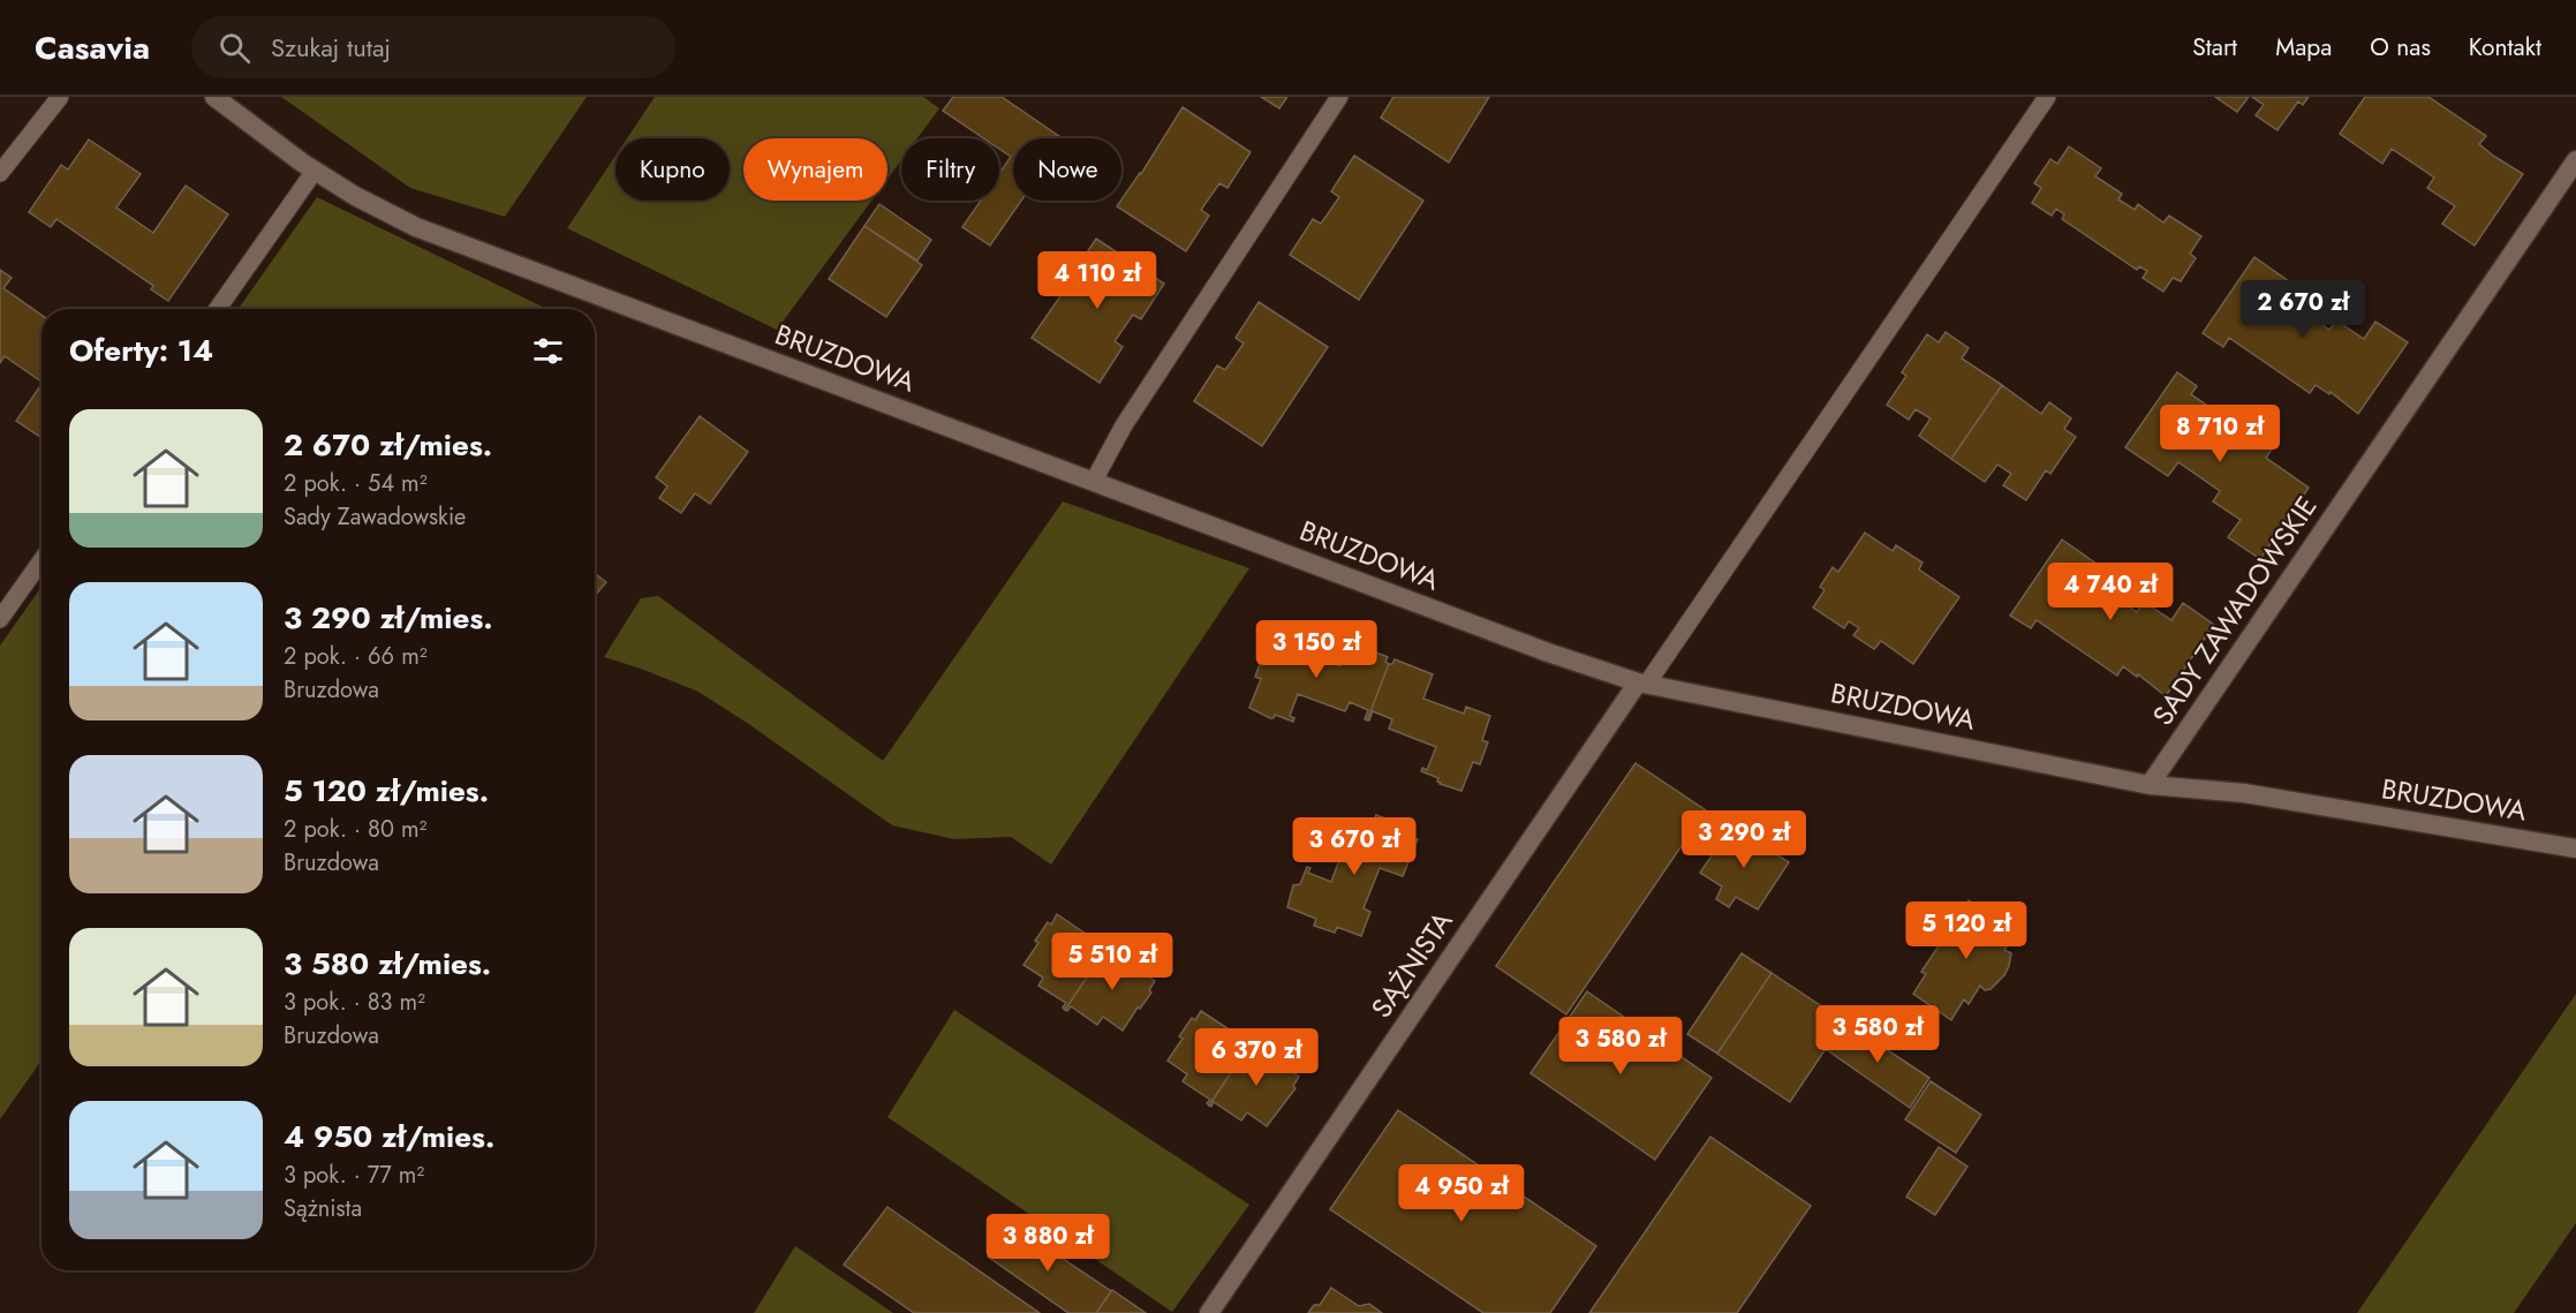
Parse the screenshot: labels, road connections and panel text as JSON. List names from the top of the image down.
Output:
{
  "streets": {
    "street": ["BRUZDOWA", "SADY ZAWADOWSKIE", "SĄŻNISTA"]
  },
  "crossings": [
    ["BRUZDOWA", "SADY ZAWADOWSKIE"],
    ["BRUZDOWA", "SĄŻNISTA"]
  ],
  "page": {
    "header": "Casavia",
    "search": "Szukaj tutaj",
    "nav": [
      "Start",
      "Mapa",
      "O nas",
      "Kontakt"
    ],
    "chip": [
      "Kupno",
      "Wynajem",
      "Filtry",
      "Nowe"
    ],
    "price": [
      "4 110 zł",
      "2 670 zł",
      "8 710 zł",
      "4 740 zł",
      "3 150 zł",
      "3 290 zł",
      "3 670 zł",
      "5 120 zł",
      "5 510 zł",
      "3 580 zł",
      "3 580 zł",
      "6 370 zł",
      "4 950 zł",
      "3 880 zł"
    ],
    "heading": "Oferty: 14",
    "list": [
      {
        "name": "2 670 zł/mies.",
        "note": "2 pok. · 54 m² · Sady Zawadowskie"
      },
      {
        "name": "3 290 zł/mies.",
        "note": "2 pok. · 66 m² · Bruzdowa"
      },
      {
        "name": "5 120 zł/mies.",
        "note": "2 pok. · 80 m² · Bruzdowa"
      },
      {
        "name": "3 580 zł/mies.",
        "note": "3 pok. · 83 m² · Bruzdowa"
      },
      {
        "name": "4 950 zł/mies.",
        "note": "3 pok. · 77 m² · Sążnista"
      }
    ]
  }
}
